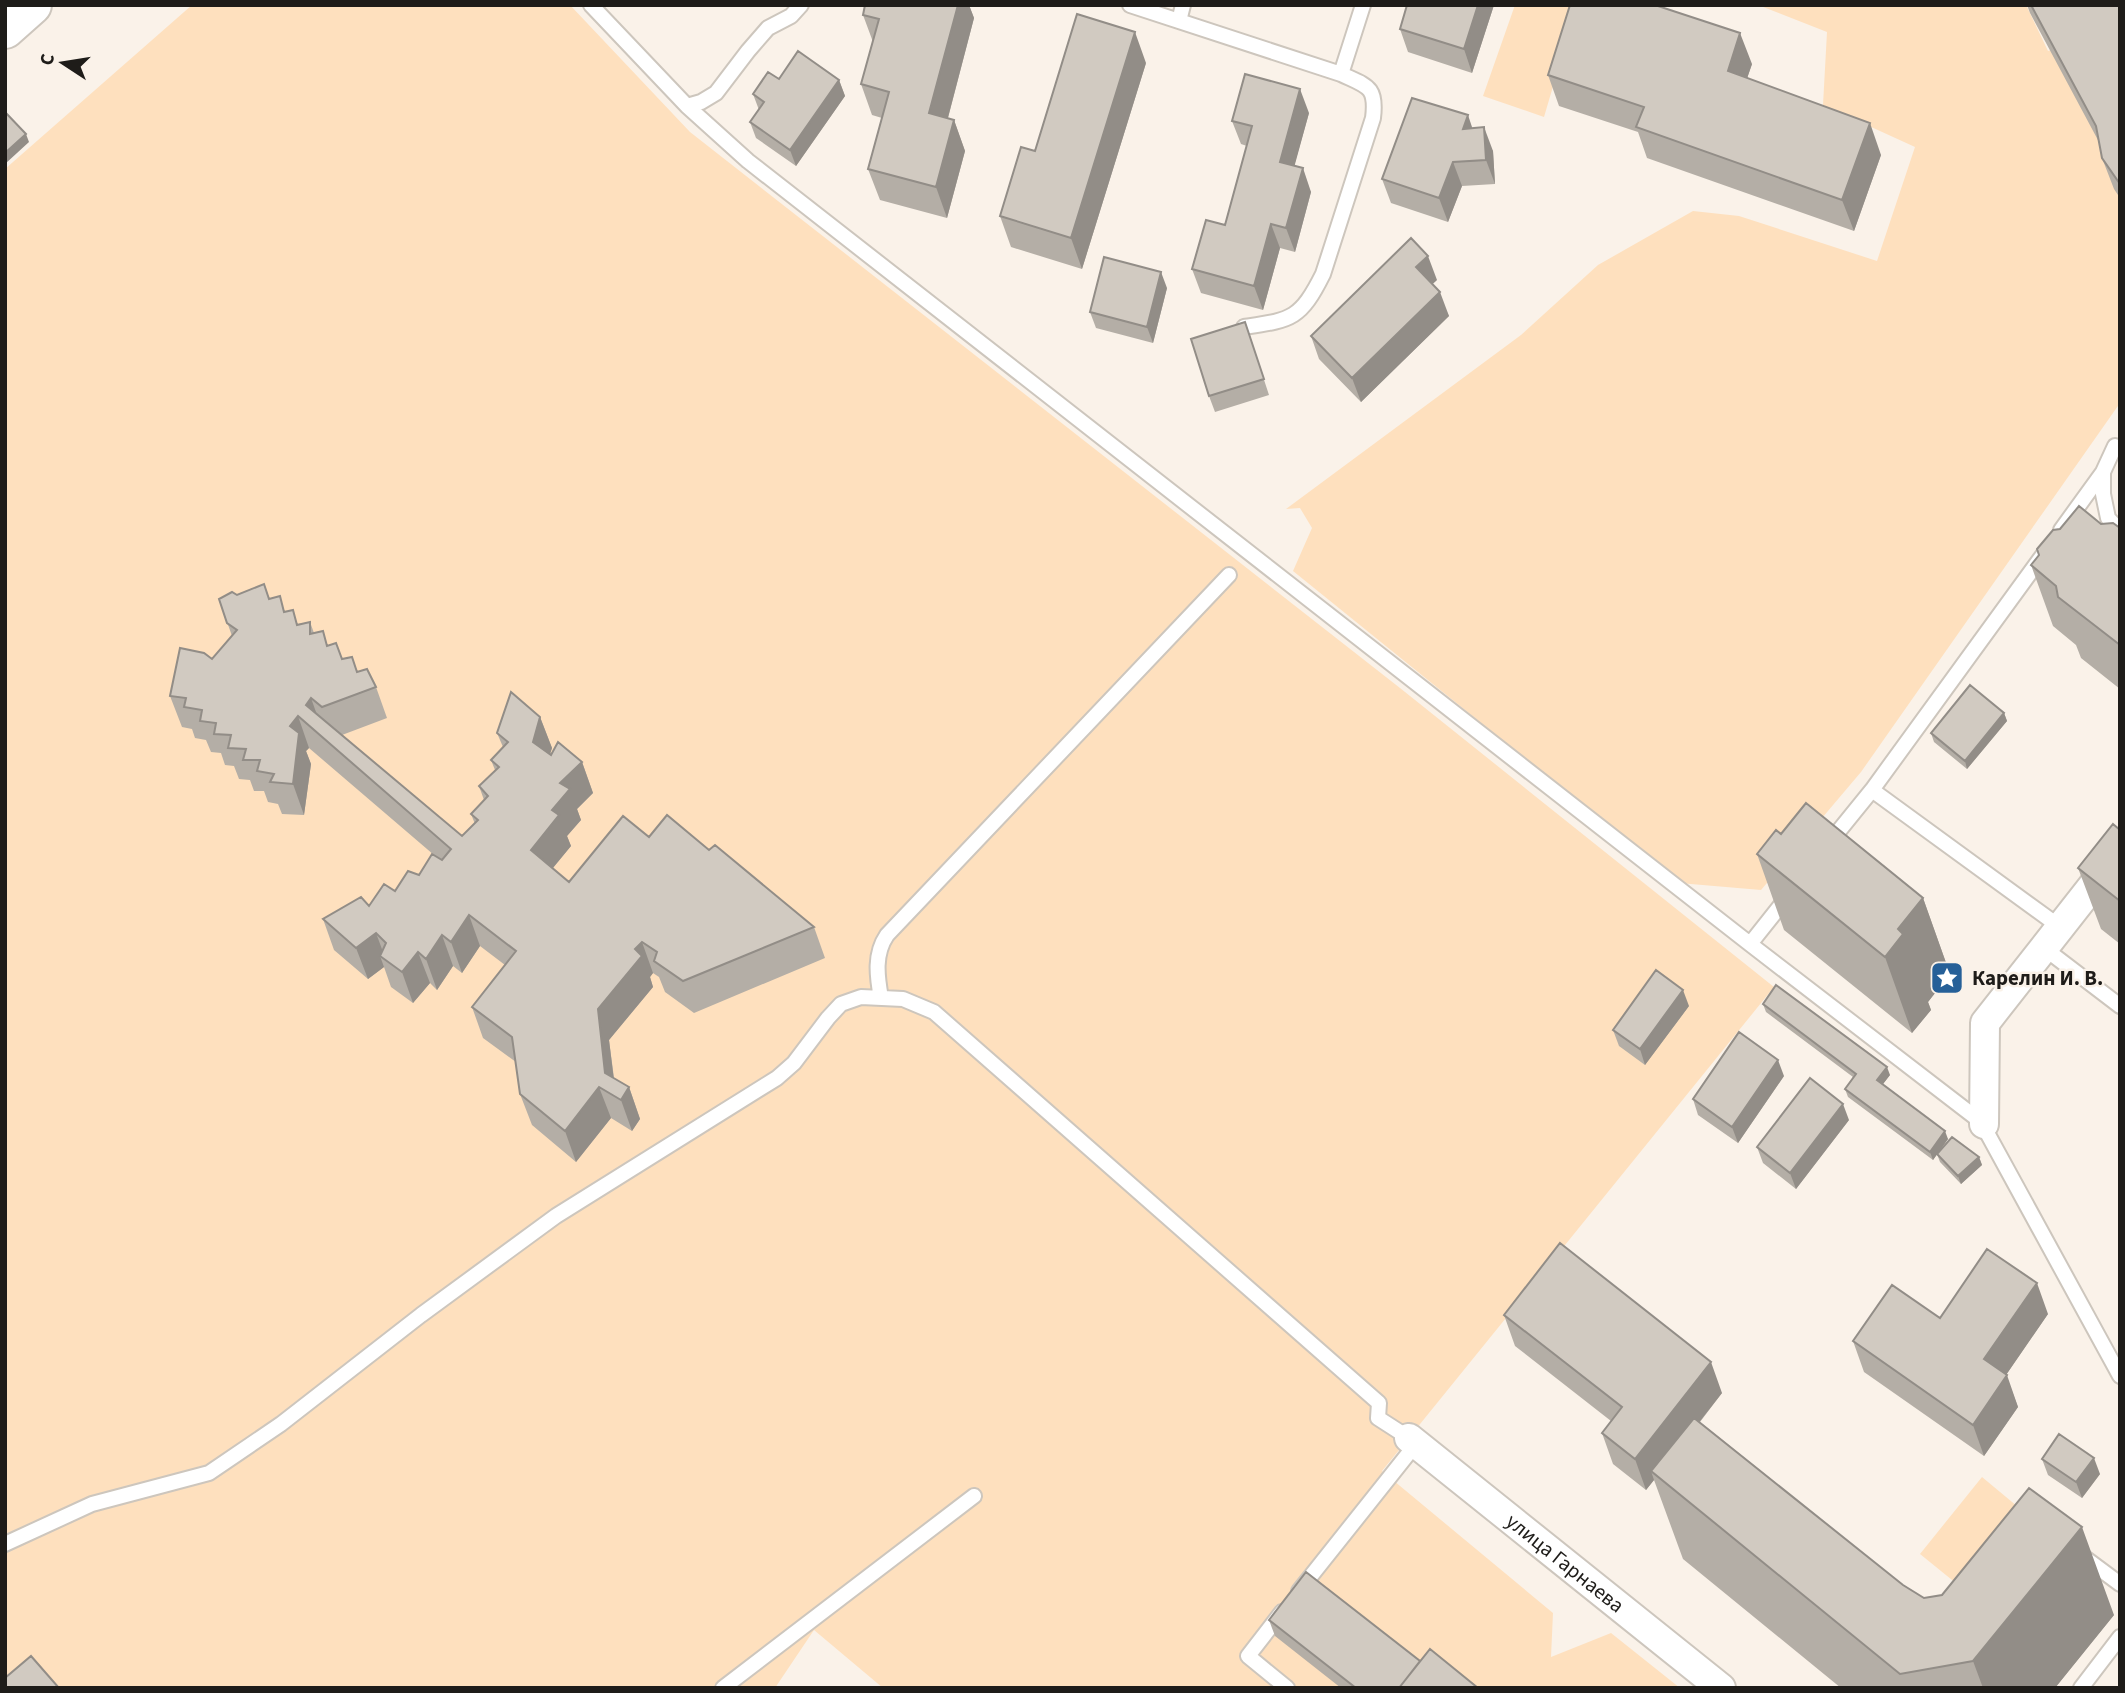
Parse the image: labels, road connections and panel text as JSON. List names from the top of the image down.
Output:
{
  "streets": {
    "street": ["улица Гарнаева"]
  },
  "places": {
    "place": ["Карелин И. В."]
  },
  "north": "left"
}
